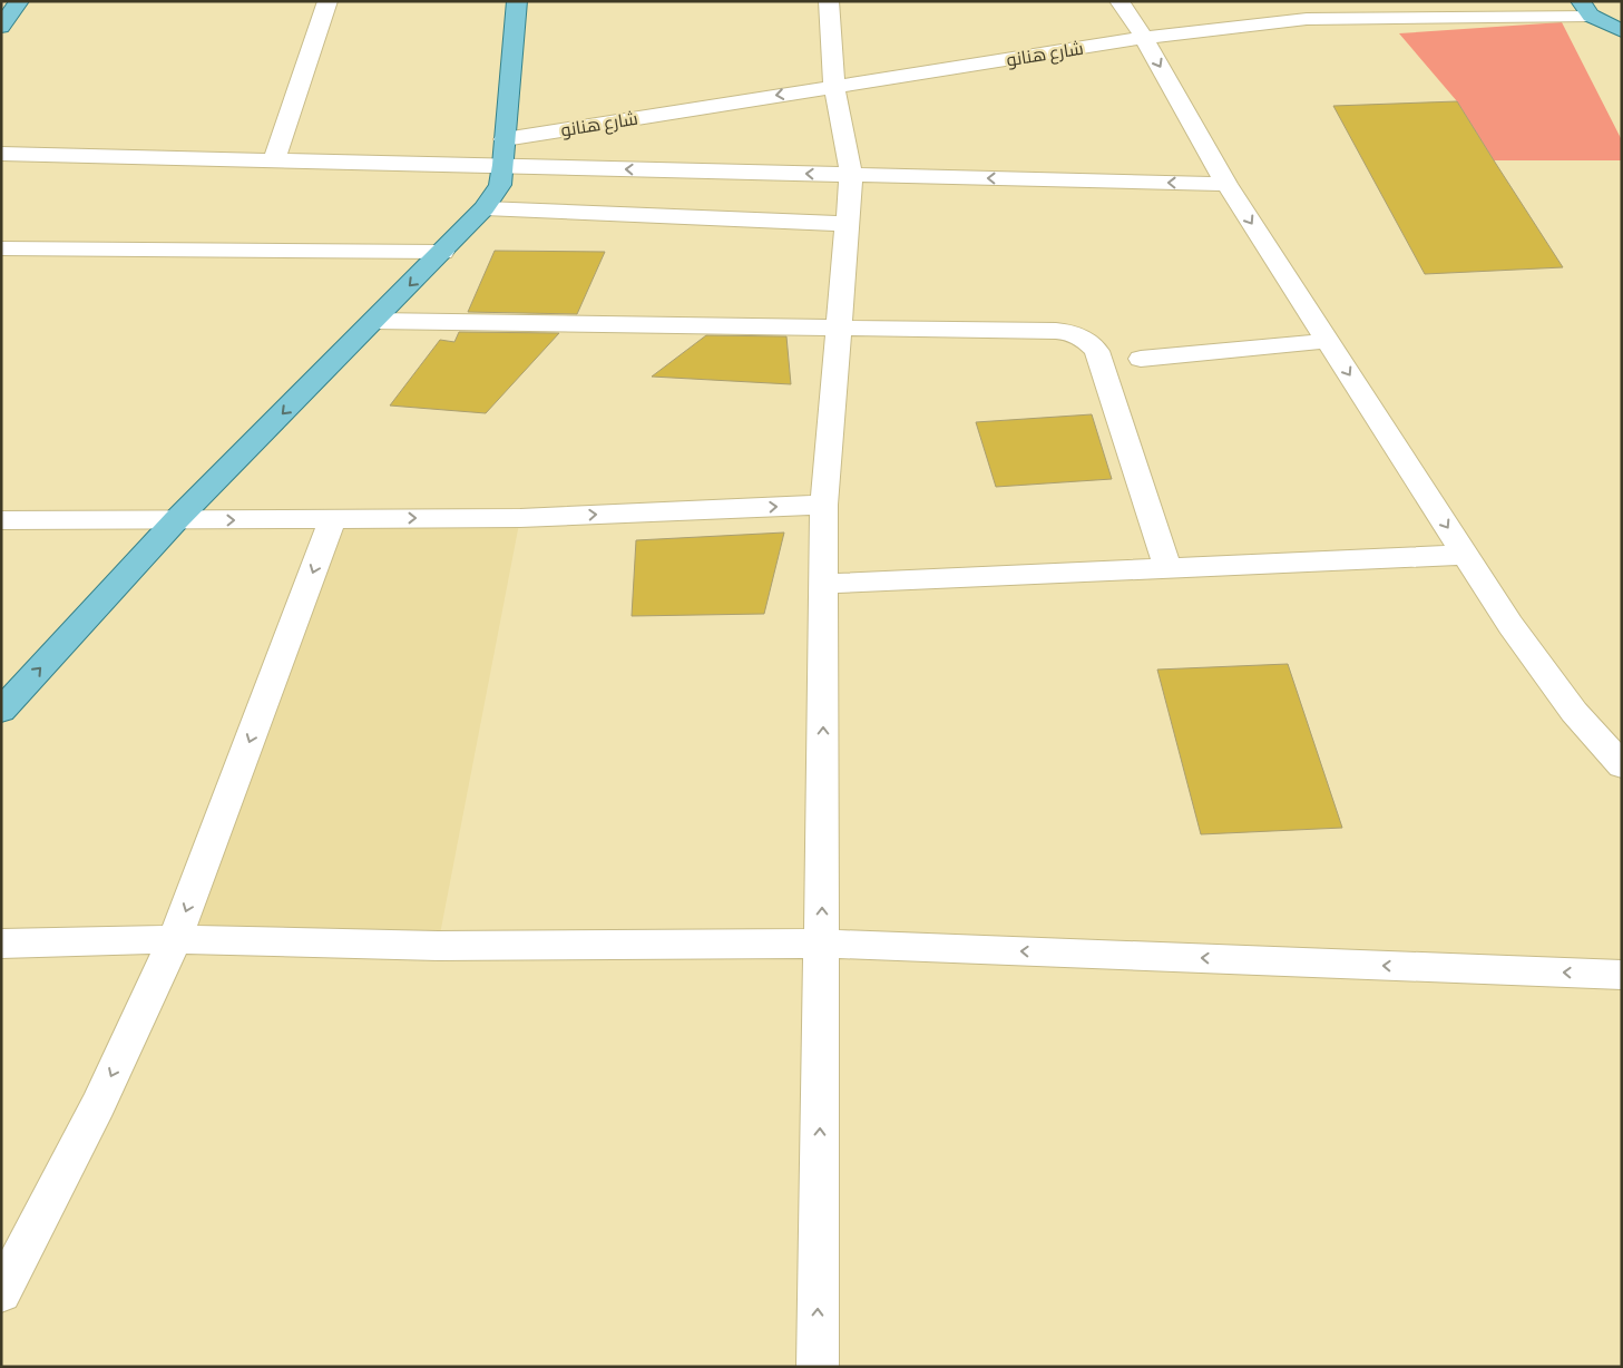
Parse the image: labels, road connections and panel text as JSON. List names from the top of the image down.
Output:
{
  "streets": {
    "street": ["شارع هنانو"]
  }
}
